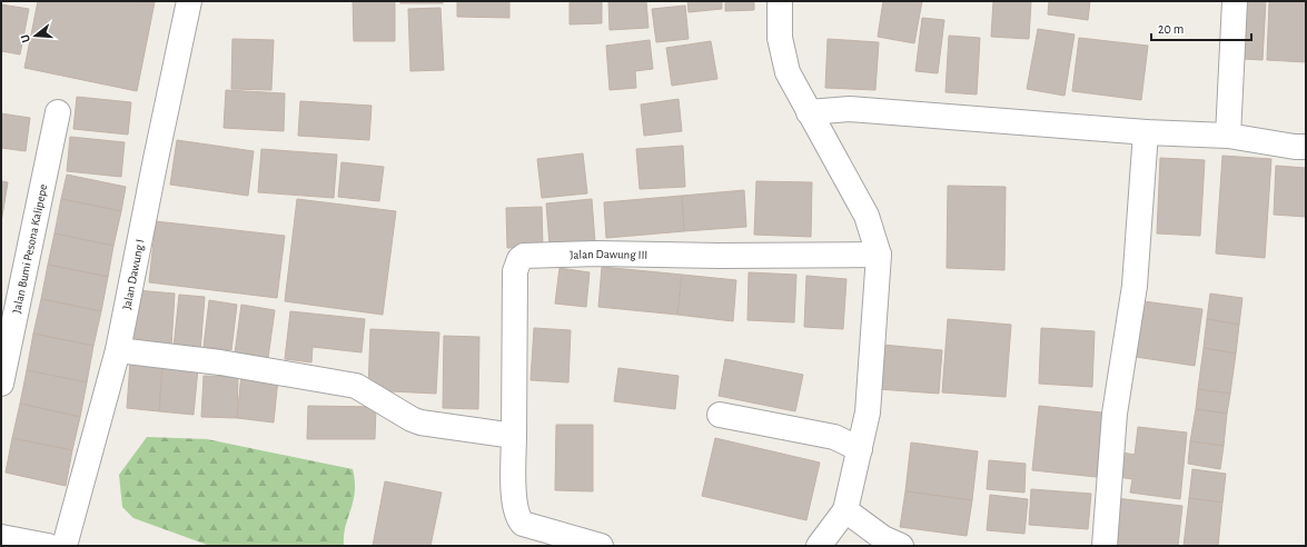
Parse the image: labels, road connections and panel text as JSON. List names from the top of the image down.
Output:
{
  "streets": {
    "street": ["Jalan Bumi Pesona Kalipepe", "Jalan Dawung III", "Jalan Dawung I"]
  },
  "scale_bar": "20 m",
  "north": "left"
}
